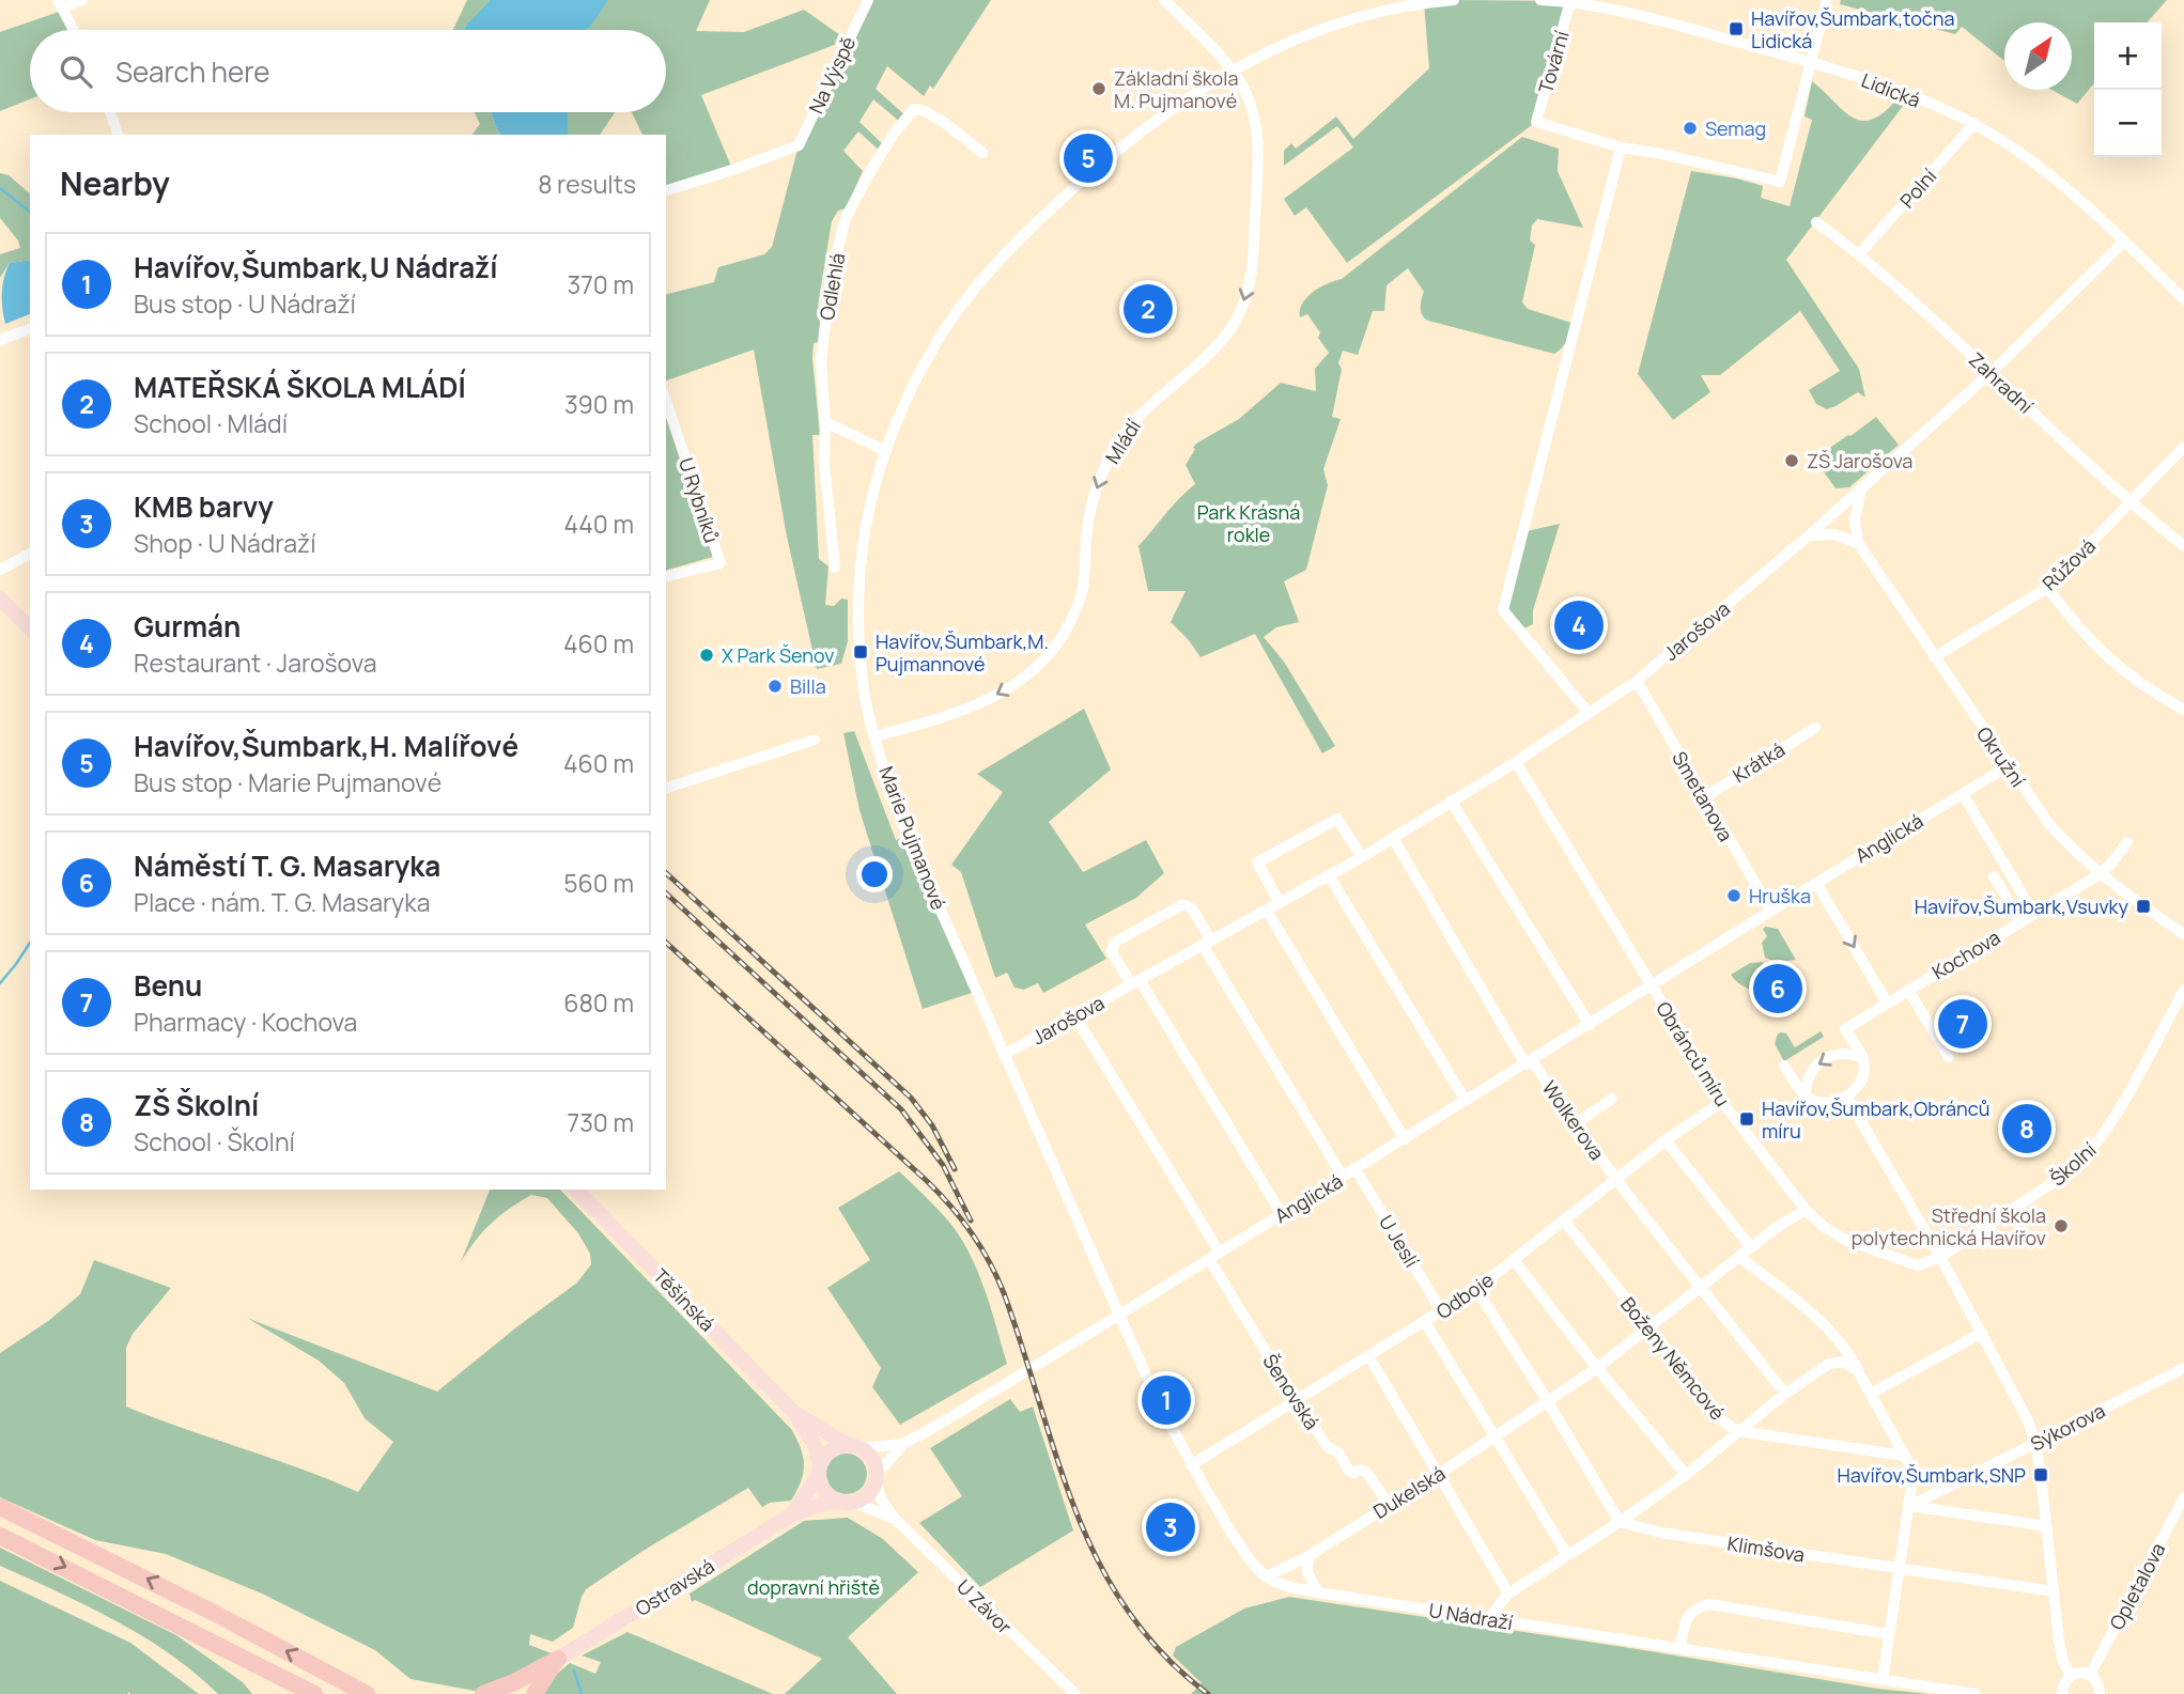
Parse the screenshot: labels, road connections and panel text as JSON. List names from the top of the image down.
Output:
{
  "streets": {
    "main road": ["Těšínská", "Ostravská"],
    "street": [
      "Tovární",
      "Na Výspě",
      "Lidická",
      "Polní",
      "Odlehlá",
      "Zahradní",
      "Mládí",
      "U Rybníků",
      "Růžová",
      "Jarošova",
      "Okružní",
      "Krátká",
      "Smetanova",
      "Marie Pujmanové",
      "Anglická",
      "Kochova",
      "Obránců míru",
      "Wolkerova",
      "Školní",
      "U Jeslí",
      "Odboje",
      "Boženy Němcové",
      "Šenovská",
      "Sýkorova",
      "Dukelská",
      "Klimšova",
      "Opletalova",
      "U Závor",
      "U Nádraží"
    ]
  },
  "crossings": [
    ["Tovární", "Lidická"],
    ["Lidická", "Polní"],
    ["Lidická", "Jarošova"],
    ["Polní", "Zahradní"],
    ["Zahradní", "Růžová"],
    ["Zahradní", "Jarošova"],
    ["Mládí", "Marie Pujmanové"],
    ["Růžová", "Okružní"],
    ["Jarošova", "Smetanova"],
    ["Jarošova", "Marie Pujmanové"],
    ["Jarošova", "Obránců míru"],
    ["Jarošova", "Wolkerova"],
    ["Jarošova", "Šenovská"],
    ["Okružní", "Anglická"],
    ["Okružní", "Kochova"],
    ["Krátká", "Smetanova"],
    ["Smetanova", "Anglická"],
    ["Marie Pujmanové", "Anglická"],
    ["Marie Pujmanové", "U Nádraží"],
    ["Anglická", "Obránců míru"],
    ["Anglická", "Wolkerova"],
    ["Anglická", "U Jeslí"],
    ["Anglická", "Těšínská"],
    ["Anglická", "Šenovská"],
    ["Anglická", "Ostravská"],
    ["Anglická", "U Závor"],
    ["Anglická", "U Nádraží"],
    ["Obránců míru", "Školní"],
    ["Obránců míru", "Odboje"],
    ["Obránců míru", "Dukelská"],
    ["Wolkerova", "Odboje"],
    ["U Jeslí", "Odboje"],
    ["Odboje", "Boženy Němcové"],
    ["Odboje", "Šenovská"],
    ["Odboje", "U Nádraží"],
    ["Těšínská", "Ostravská"],
    ["Těšínská", "U Závor"],
    ["Boženy Němcové", "Dukelská"],
    ["Šenovská", "Dukelská"],
    ["Dukelská", "U Nádraží"],
    ["Ostravská", "U Závor"]
  ],
  "one_way": ["Mládí"],
  "parks": ["Park Krásná rokle", "dopravní hřiště"],
  "places": {
    "transit": [
      "Havířov,Šumbark,točna Lidická",
      "Havířov,Šumbark,M. Pujmannové",
      "Havířov,Šumbark,Vsuvky",
      "Havířov,Šumbark,Obránců míru",
      "Havířov,Šumbark,SNP"
    ],
    "other": [
      "Základní škola M. Pujmanové",
      "Semag",
      "ZŠ Jarošova",
      "X Park Šenov",
      "Billa",
      "Hruška",
      "Střední škola polytechnická Havířov"
    ]
  },
  "north": "top right",
  "page": {
    "map_buttons": ["+", "−"],
    "search": "Search here",
    "pins": [
      "5",
      "2",
      "4",
      "6",
      "7",
      "8",
      "1",
      "3"
    ],
    "heading": ["Nearby", "8 results"],
    "list": [
      {
        "mark": "1",
        "name": "Havířov,Šumbark,U Nádraží",
        "note": "Bus stop · U Nádraží",
        "value": "370 m"
      },
      {
        "mark": "2",
        "name": "MATEŘSKÁ ŠKOLA MLÁDÍ",
        "note": "School · Mládí",
        "value": "390 m"
      },
      {
        "mark": "3",
        "name": "KMB barvy",
        "note": "Shop · U Nádraží",
        "value": "440 m"
      },
      {
        "mark": "4",
        "name": "Gurmán",
        "note": "Restaurant · Jarošova",
        "value": "460 m"
      },
      {
        "mark": "5",
        "name": "Havířov,Šumbark,H. Malířové",
        "note": "Bus stop · Marie Pujmanové",
        "value": "460 m"
      },
      {
        "mark": "6",
        "name": "Náměstí T. G. Masaryka",
        "note": "Place · nám. T. G. Masaryka",
        "value": "560 m"
      },
      {
        "mark": "7",
        "name": "Benu",
        "note": "Pharmacy · Kochova",
        "value": "680 m"
      },
      {
        "mark": "8",
        "name": "ZŠ Školní",
        "note": "School · Školní",
        "value": "730 m"
      }
    ]
  }
}
